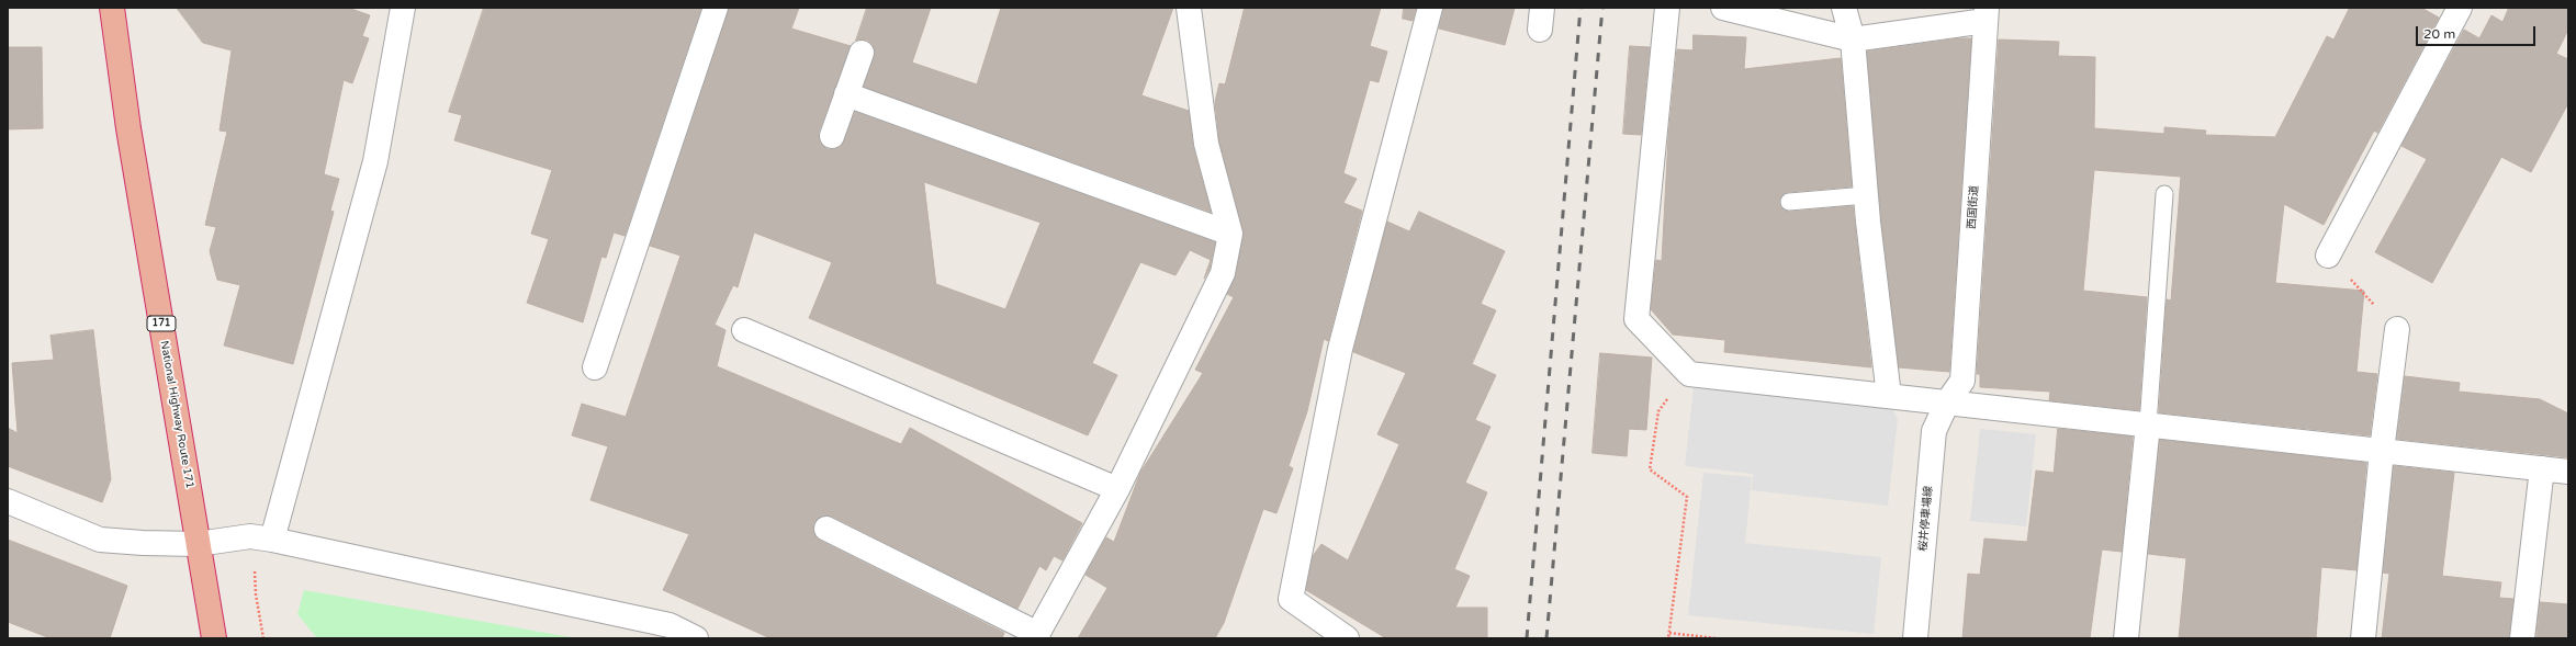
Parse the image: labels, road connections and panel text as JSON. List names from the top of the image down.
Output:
{
  "streets": {
    "highway": ["171", "National Highway Route 171"],
    "street": ["西国街道", "桜井停車場線"]
  },
  "crossings": [
    ["西国街道", "桜井停車場線"]
  ],
  "scale_bar": "20 m"
}
